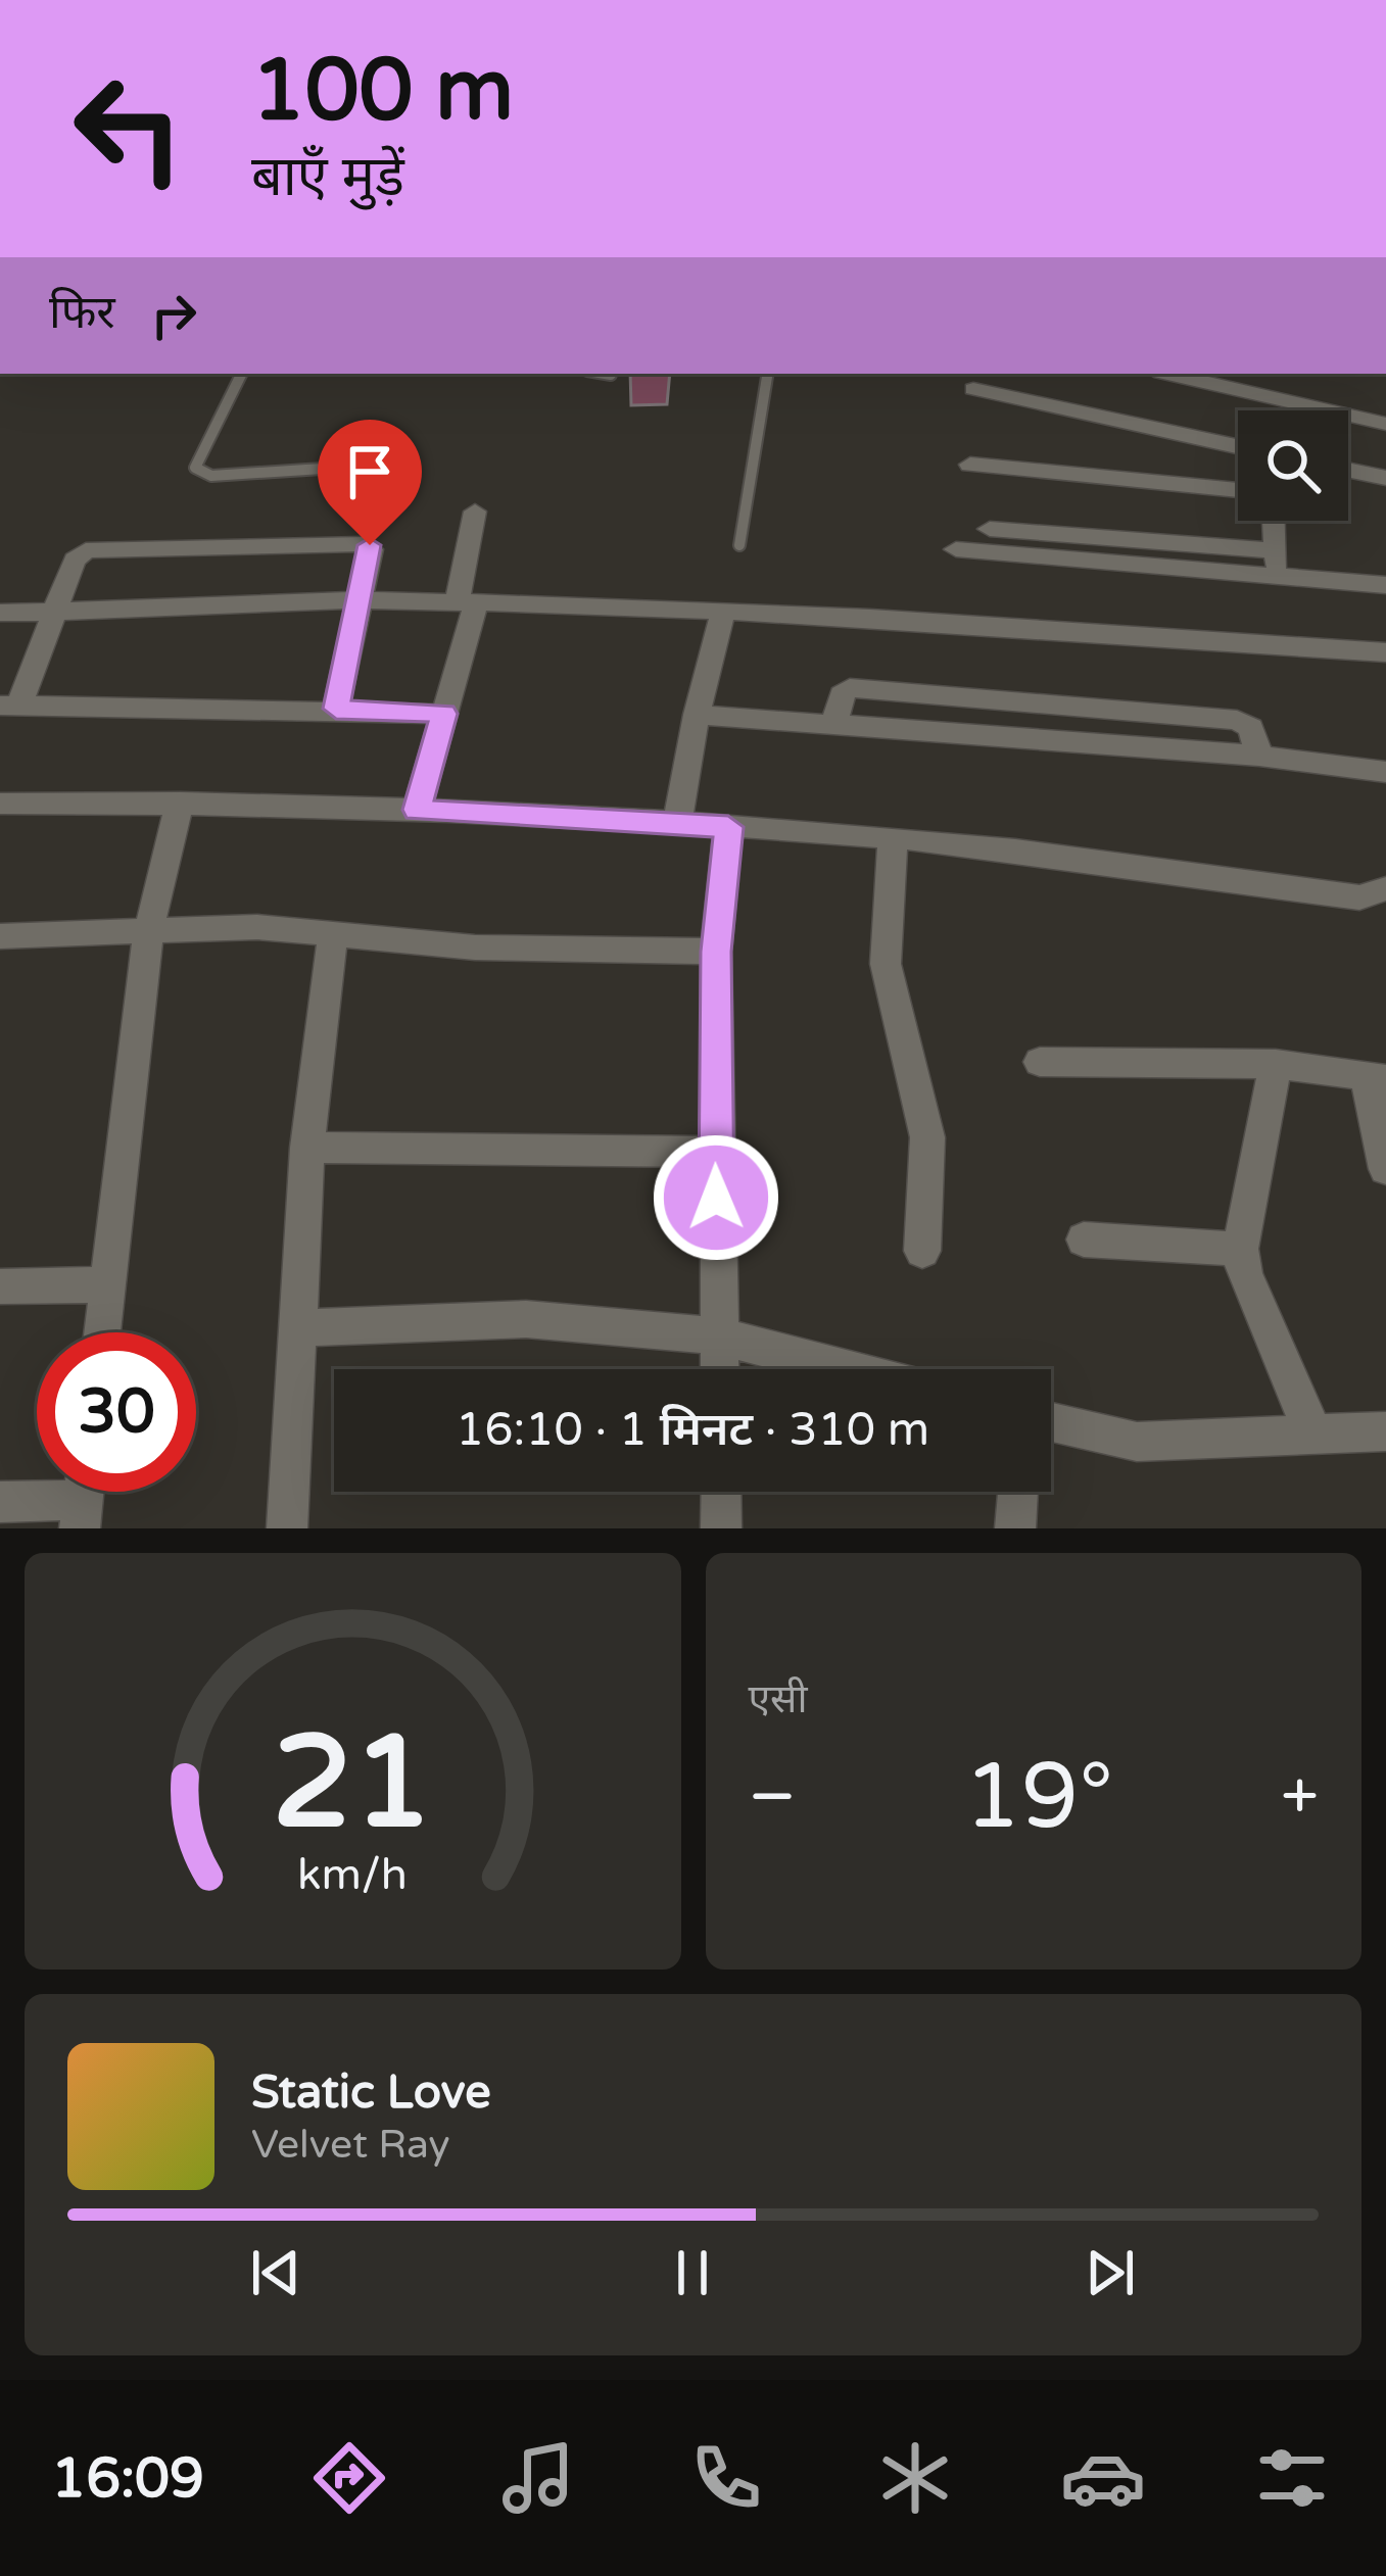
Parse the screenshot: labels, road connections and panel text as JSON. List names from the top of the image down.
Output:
{
  "page": {
    "turn": ["100 m", "बाएँ मुड़ें"],
    "then": "फिर",
    "limit": "30",
    "trip": "16:10 · 1 मिनट · 310 m",
    "tile": "एसी",
    "heat": ["−", "19°", "+"],
    "song": ["Static Love", "Velvet Ray"],
    "tabs": "16:09",
    "gauge": ["21", "km/h"]
  }
}
